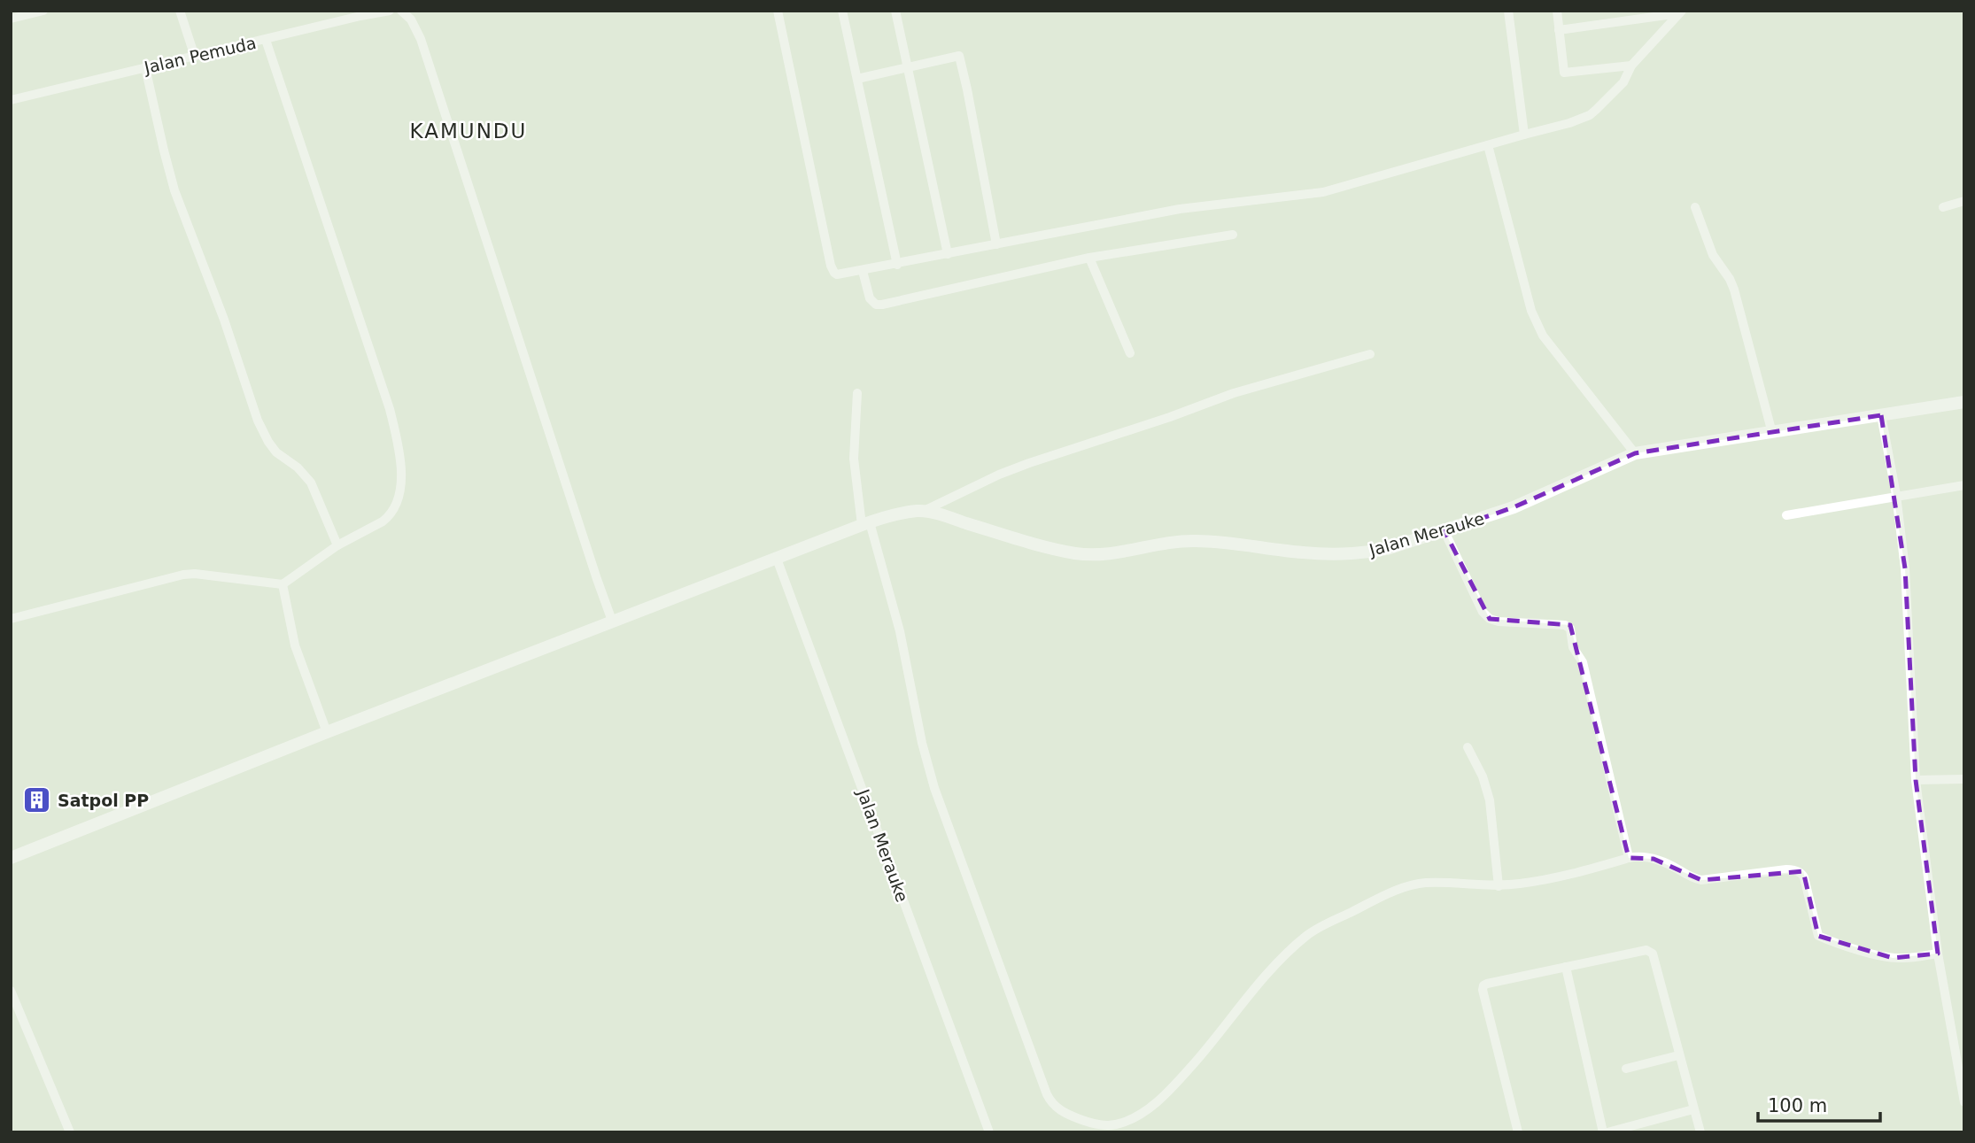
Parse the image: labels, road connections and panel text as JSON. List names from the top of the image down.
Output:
{
  "streets": {
    "highway": ["Jalan Merauke"],
    "street": ["Jalan Pemuda"]
  },
  "districts": ["KAMUNDU"],
  "places": {
    "building": ["Satpol PP"]
  },
  "scale_bar": "100 m"
}
